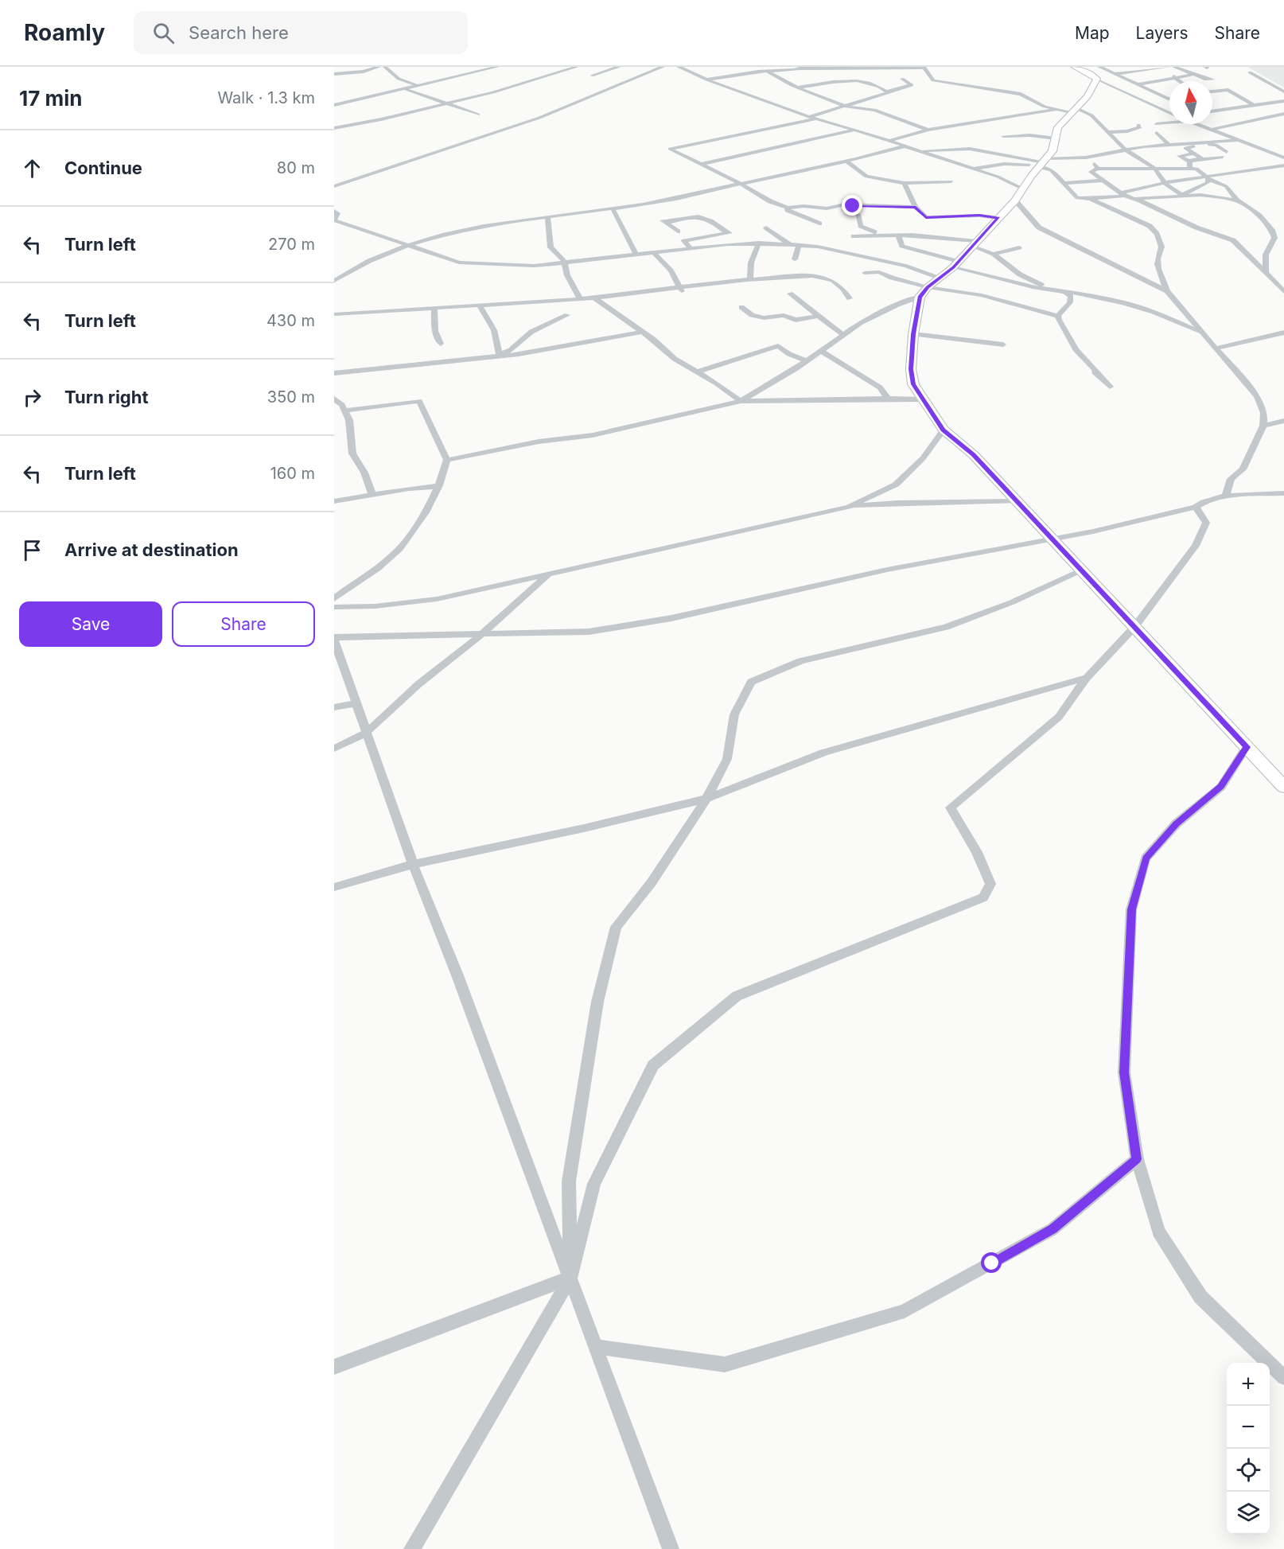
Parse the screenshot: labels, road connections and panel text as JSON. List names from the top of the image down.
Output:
{
  "north": "top",
  "page": {
    "header": "Roamly",
    "search": "Search here",
    "nav": ["Map", "Layers", "Share"],
    "heading": ["17 min", "Walk · 1.3 km"],
    "list": [
      ["Continue", "80 m"],
      ["Turn left", "270 m"],
      ["Turn left", "430 m"],
      ["Turn right", "350 m"],
      ["Turn left", "160 m"],
      "Arrive at destination"
    ],
    "buttons": ["Save", "Share"],
    "map_buttons": ["+", "−"]
  }
}
